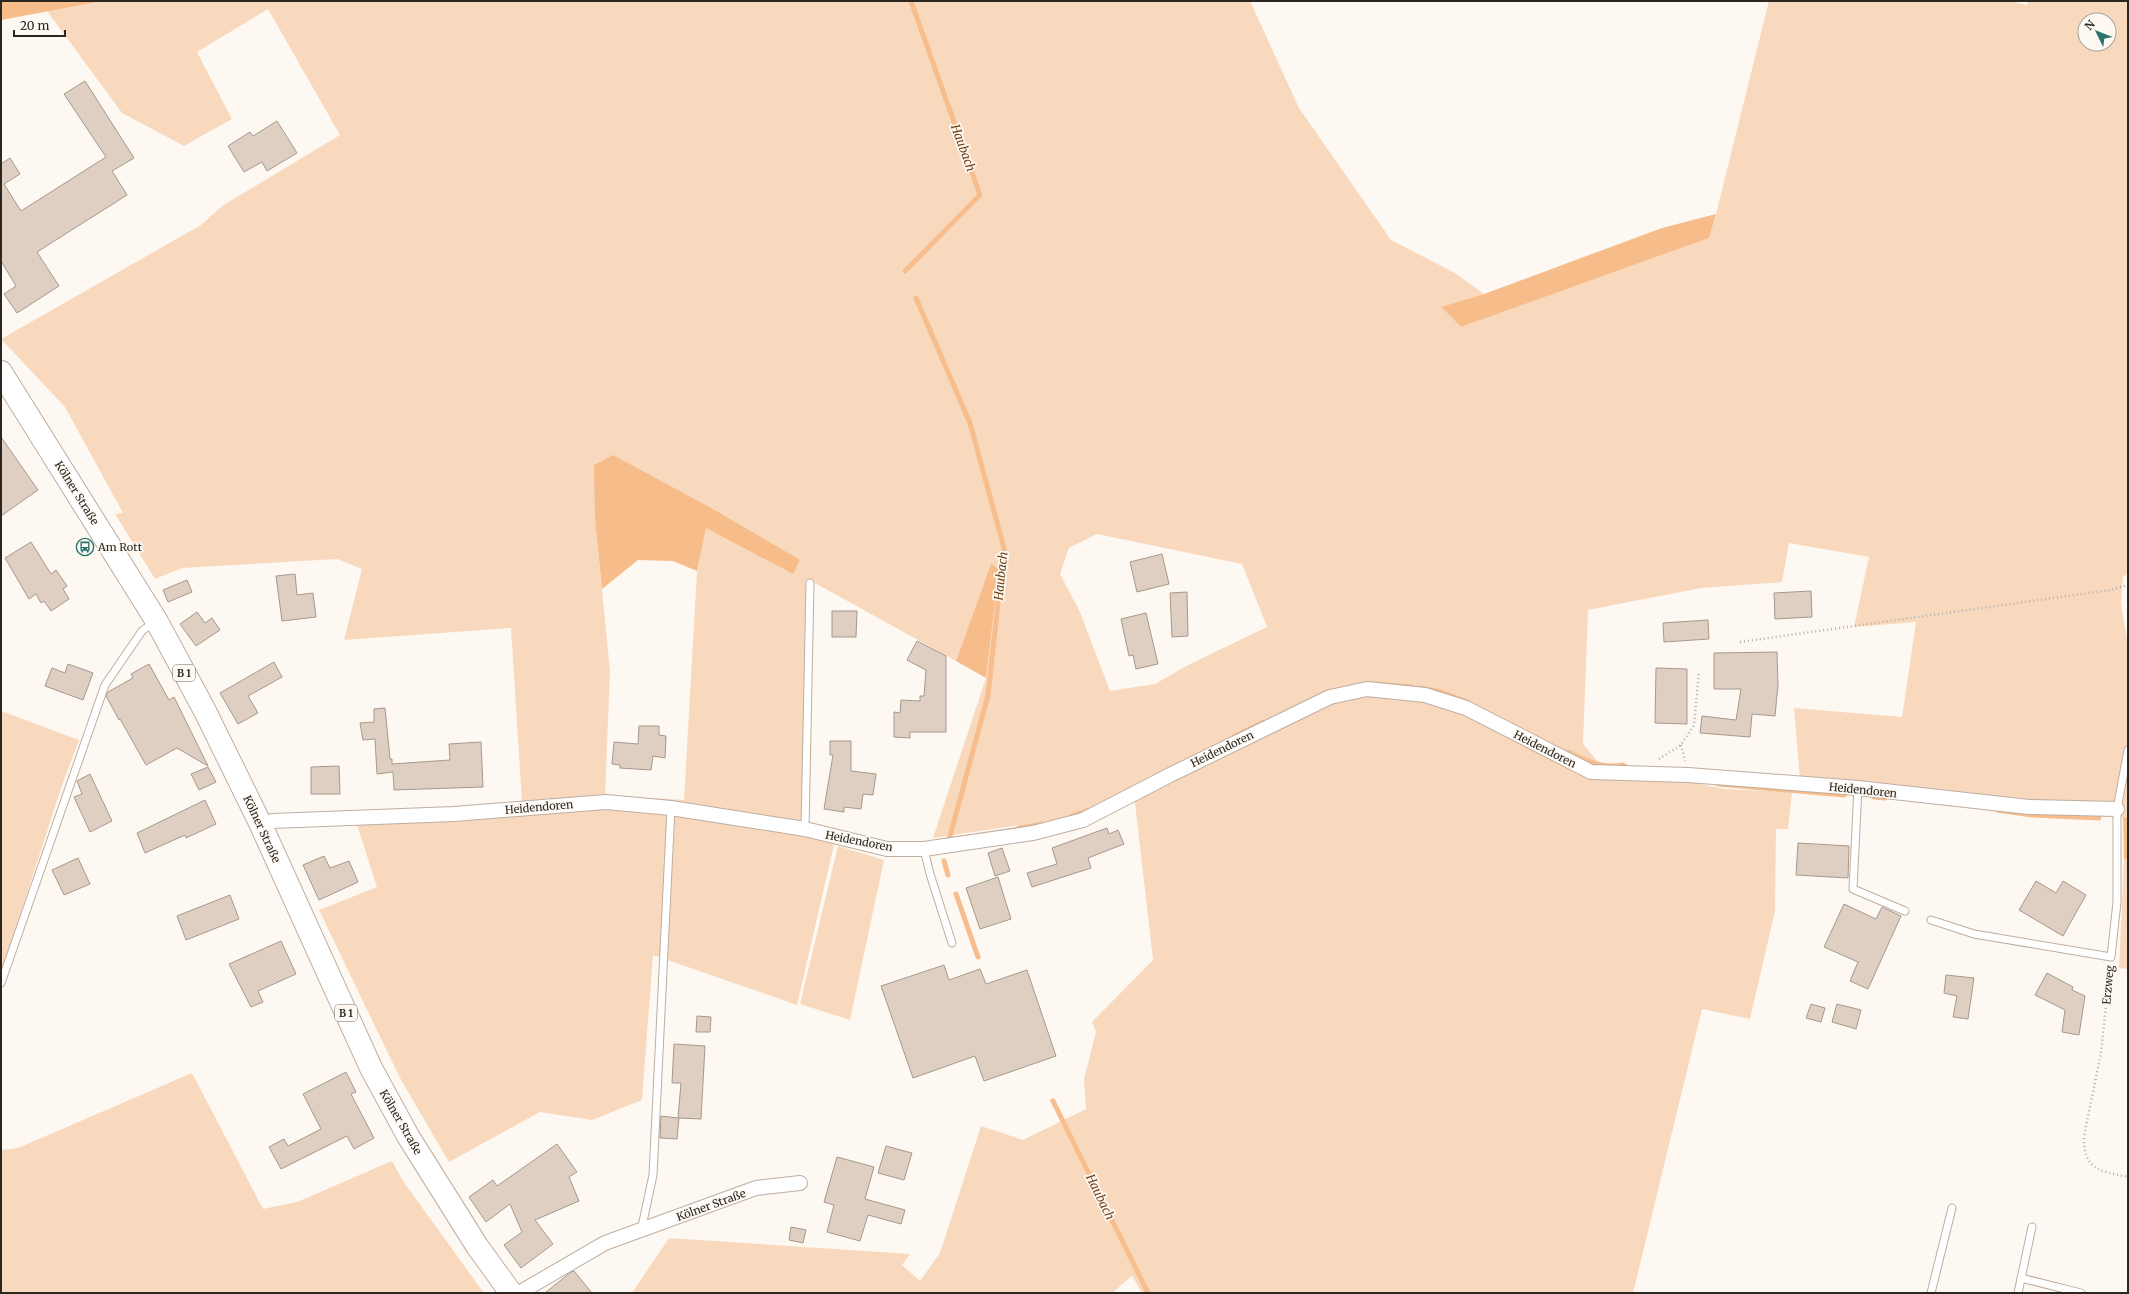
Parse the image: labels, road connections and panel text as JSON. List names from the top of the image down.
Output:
{
  "streets": {
    "main road": ["Kölner Straße", "B 1"],
    "street": ["Heidendoren"],
    "lane": ["Erzweg"]
  },
  "crossings": [
    ["Kölner Straße", "Heidendoren"],
    ["Heidendoren", "Erzweg"]
  ],
  "water": ["Haubach"],
  "places": {
    "bus stop": ["Am Rott"]
  },
  "scale_bar": "20 m",
  "north": "top left"
}
